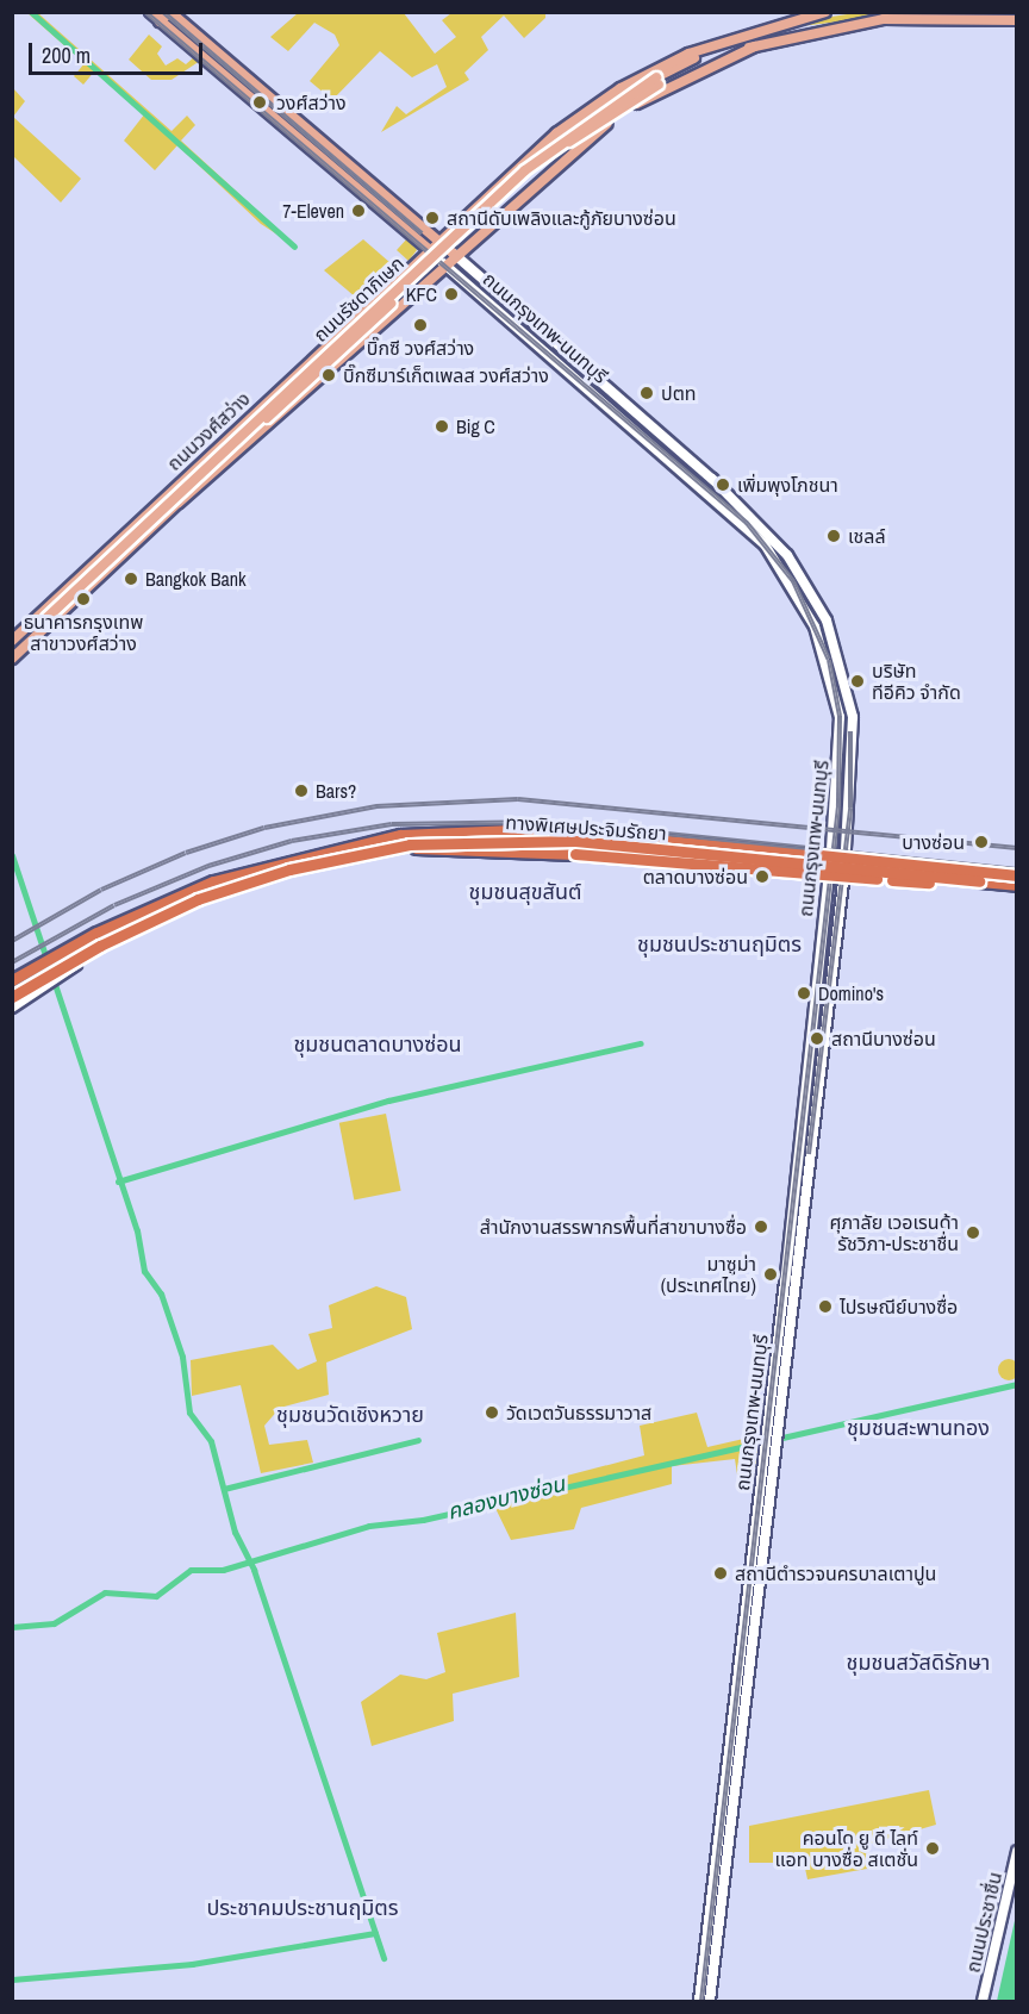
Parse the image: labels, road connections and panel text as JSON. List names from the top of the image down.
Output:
{
  "streets": {
    "highway": ["ทางพิเศษประจิมรัถยา"],
    "main road": [
      "ถนนรัชดาภิเษก",
      "ถนนกรุงเทพ-นนทบุรี",
      "ถนนวงศ์สว่าง",
      "ถนนประชาชื่น"
    ]
  },
  "crossings": [
    ["ถนนรัชดาภิเษก", "ถนนกรุงเทพ-นนทบุรี"],
    ["ถนนรัชดาภิเษก", "ถนนวงศ์สว่าง"],
    ["ถนนกรุงเทพ-นนทบุรี", "ถนนวงศ์สว่าง"]
  ],
  "districts": [
    "ชุมชนสุขสันต์",
    "ชุมชนประชานฤมิตร",
    "ชุมชนตลาดบางซ่อน",
    "ชุมชนวัดเชิงหวาย",
    "ชุมชนสะพานทอง",
    "ชุมชนสวัสดิรักษา",
    "ประชาคมประชานฤมิตร"
  ],
  "water": ["คลองบางซ่อน"],
  "places": [
    "วงศ์สว่าง",
    "7-Eleven",
    "สถานีดับเพลิงและกู้ภัยบางซ่อน",
    "KFC",
    "บิ๊กซี วงศ์สว่าง",
    "บิ๊กซีมาร์เก็ตเพลส วงศ์สว่าง",
    "ปตท",
    "Big C",
    "เพิ่มพุงโภชนา",
    "เชลล์",
    "Bangkok Bank",
    "ธนาคารกรุงเทพ สาขาวงศ์สว่าง",
    "บริษัท ทีอีคิว จำกัด",
    "Bars?",
    "บางซ่อน",
    "ตลาดบางซ่อน",
    "Domino's",
    "สถานีบางซ่อน",
    "สำนักงานสรรพากรพื้นที่สาขาบางซื่อ",
    "ศุภาลัย เวอเรนด้า รัชวิภา-ประชาชื่น",
    "มาซูม่า (ประเทศไทย)",
    "ไปรษณีย์บางซื่อ",
    "วัดเวตวันธรรมาวาส",
    "สถานีตำรวจนครบาลเตาปูน",
    "คอนโด ยู ดี ไลท์ แอท บางซื่อ สเตชั่น"
  ],
  "scale_bar": "200 m"
}
